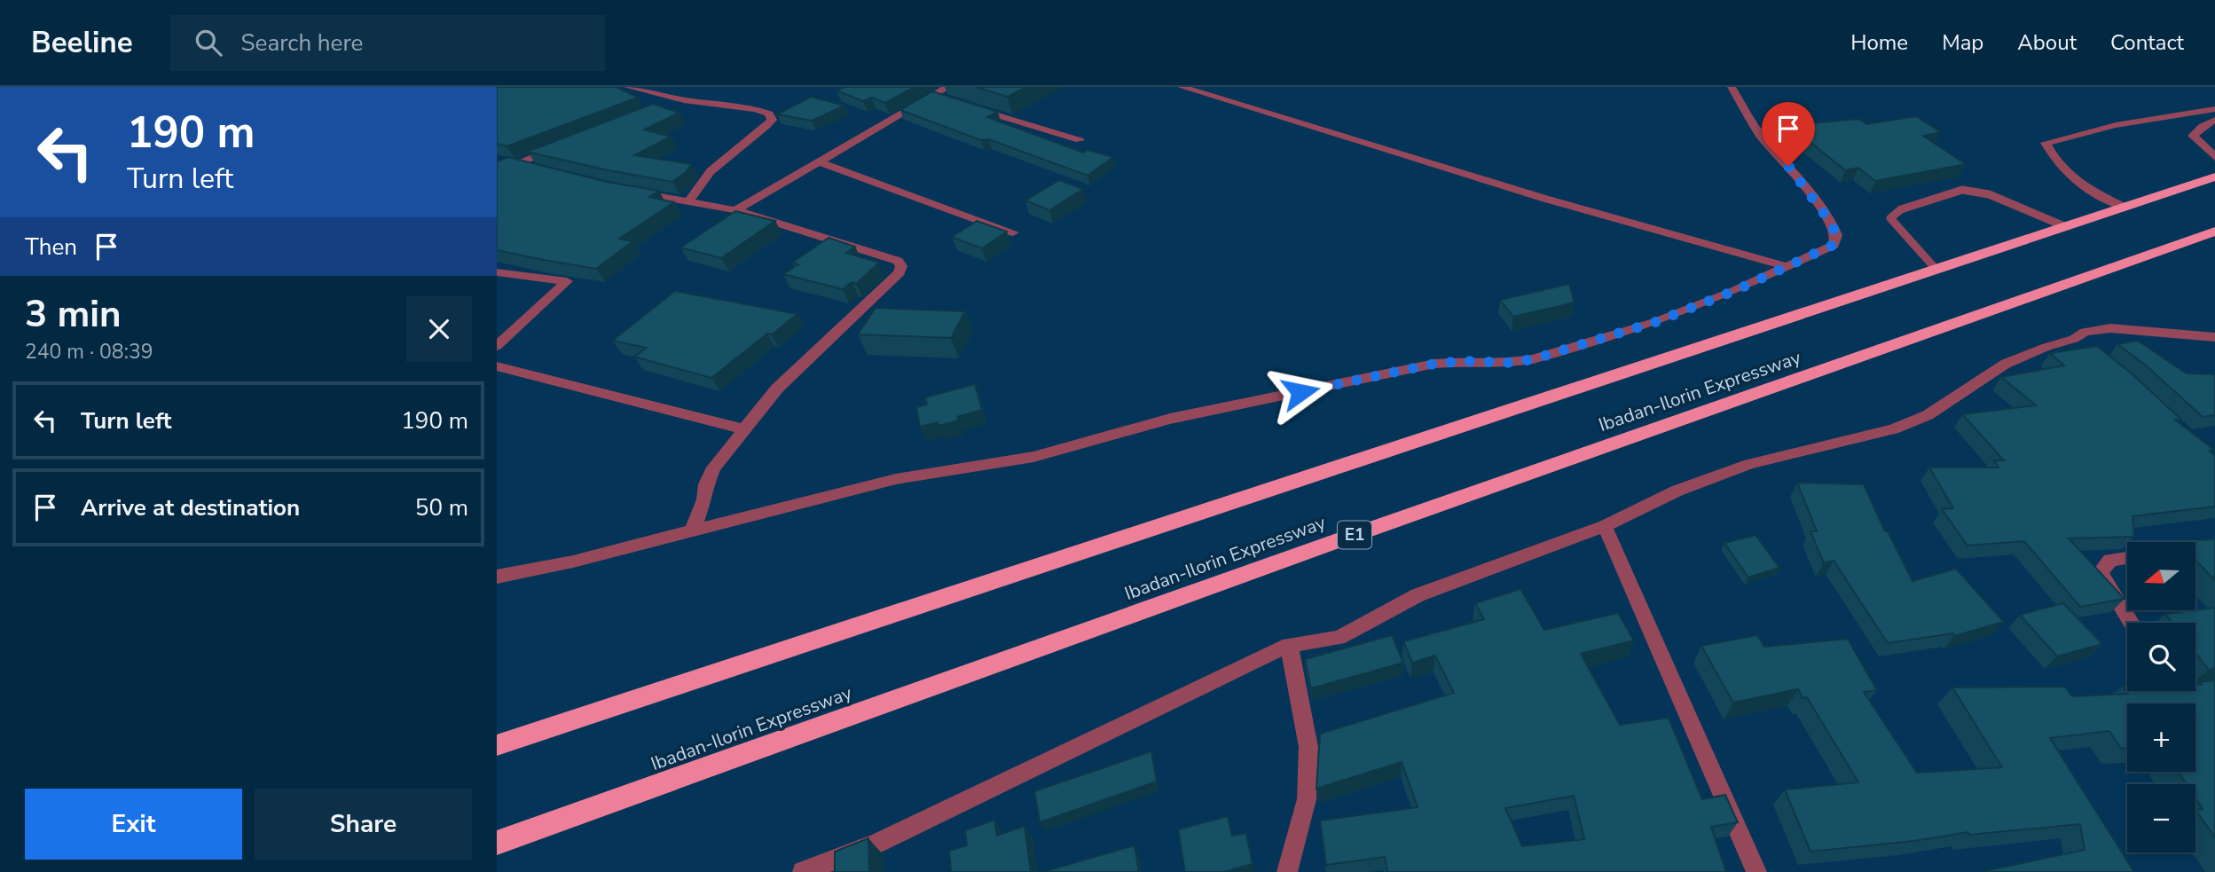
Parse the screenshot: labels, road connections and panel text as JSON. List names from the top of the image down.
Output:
{
  "streets": {
    "highway": ["Ibadan-Ilorin Expressway", "E1"]
  },
  "north": "left",
  "page": {
    "header": "Beeline",
    "search": "Search here",
    "nav": [
      "Home",
      "Map",
      "About",
      "Contact"
    ],
    "turn": ["190 m", "Turn left"],
    "then": "Then",
    "heading": ["3 min", "240 m · 08:39"],
    "list": [
      {
        "name": "Turn left",
        "value": "190 m"
      },
      {
        "name": "Arrive at destination",
        "value": "50 m"
      }
    ],
    "map_buttons": ["+", "−"],
    "buttons": ["Exit", "Share"]
  }
}
